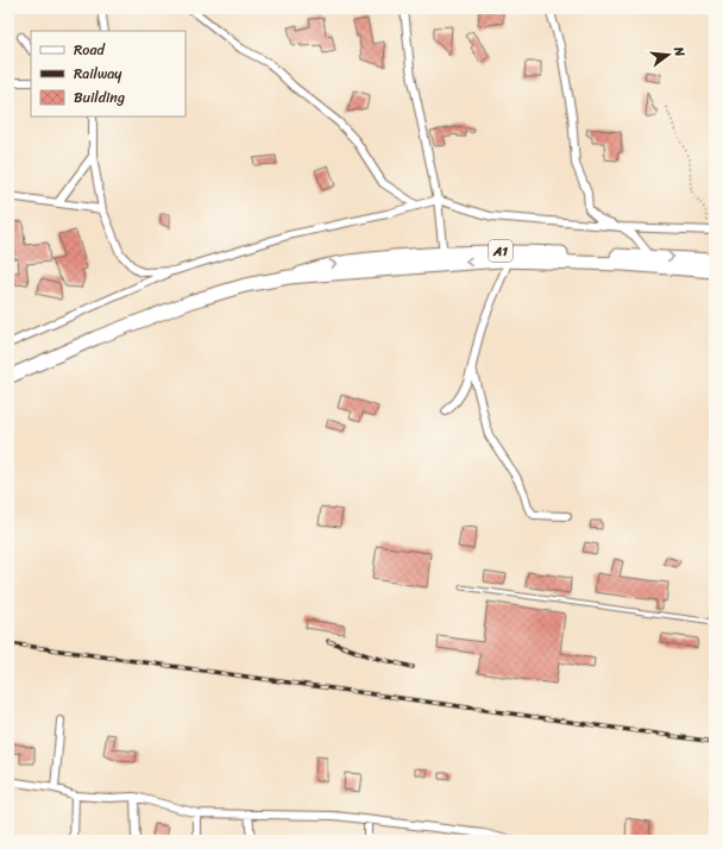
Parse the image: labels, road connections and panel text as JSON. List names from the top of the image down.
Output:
{
  "streets": {
    "highway": ["A1"]
  },
  "legend": ["Road", "Railway", "Building"],
  "north": "right"
}
